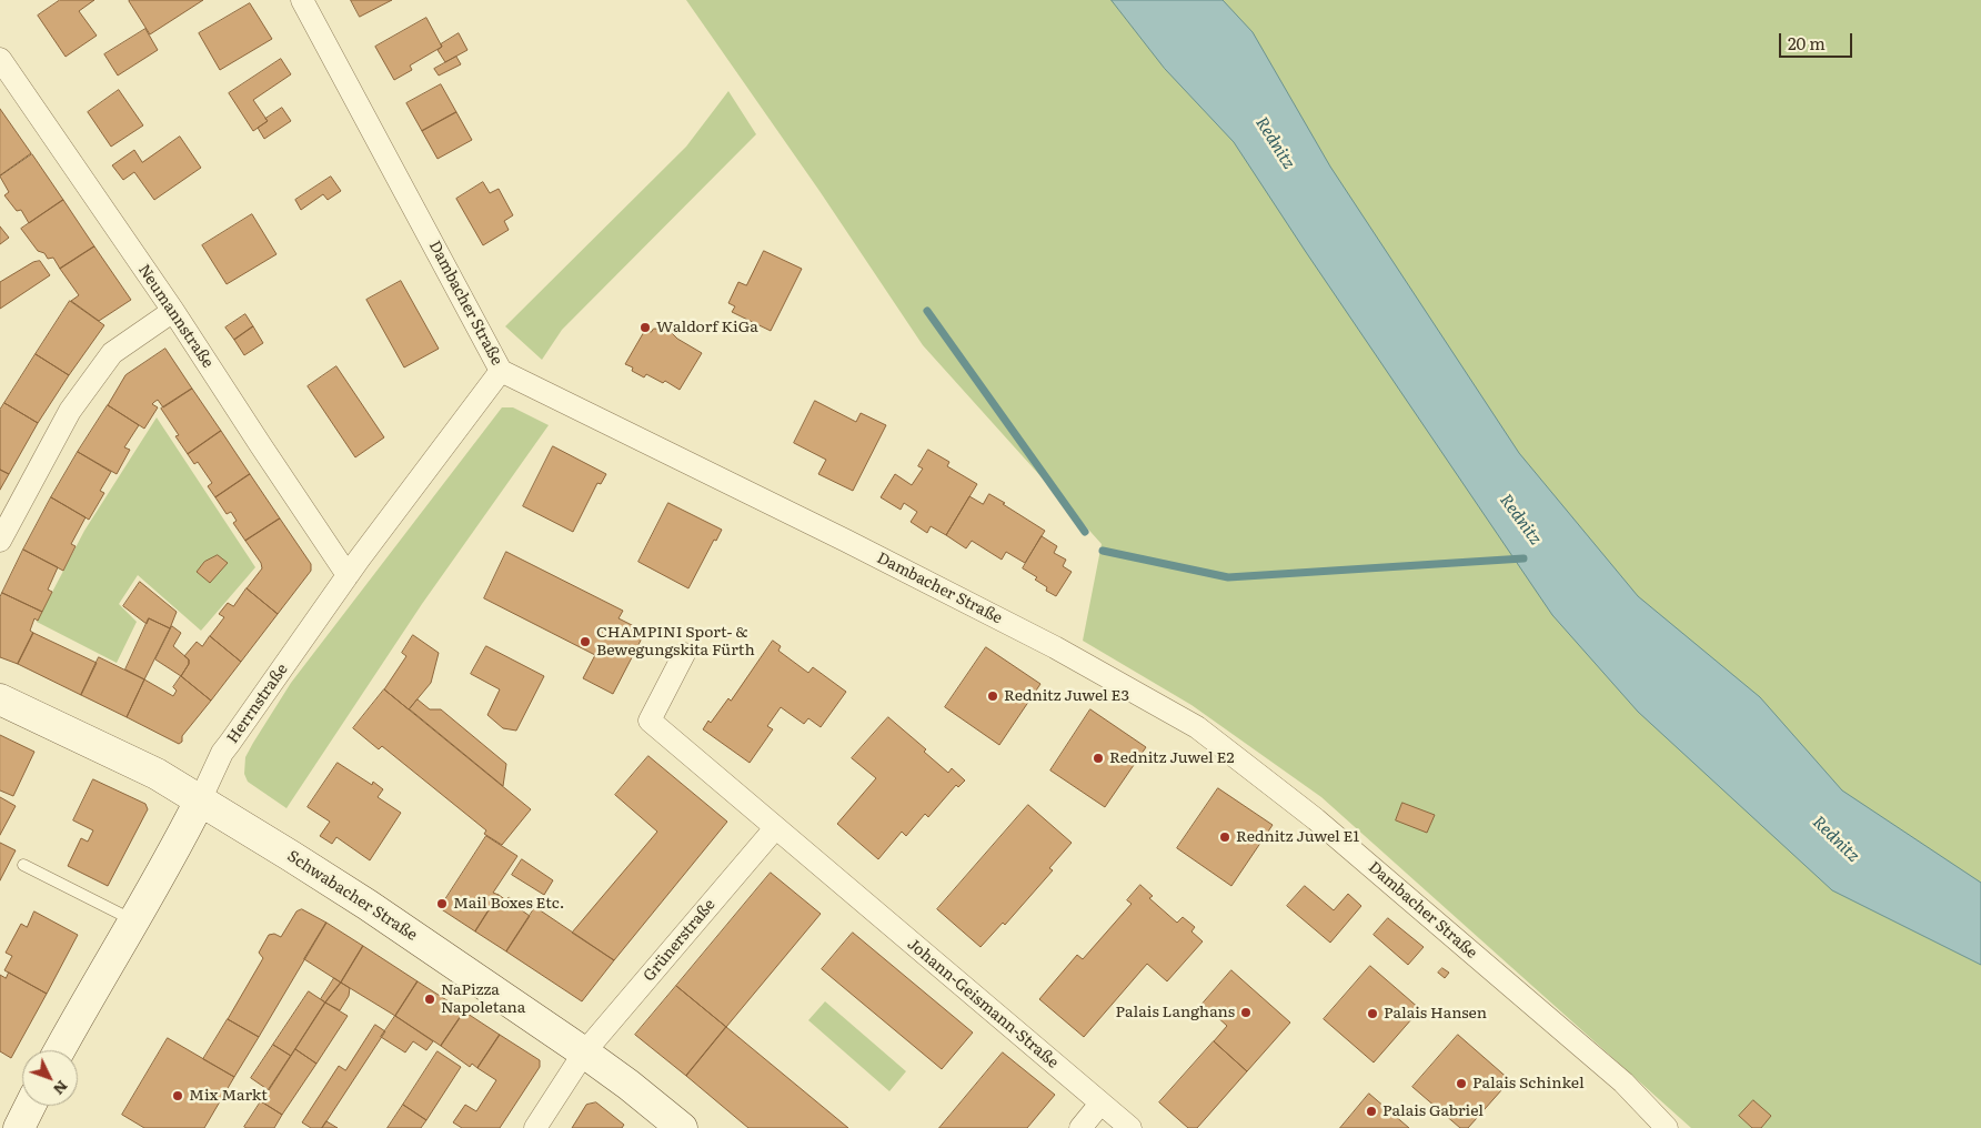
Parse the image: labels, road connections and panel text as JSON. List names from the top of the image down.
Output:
{
  "streets": {
    "main road": ["Herrnstraße", "Schwabacher Straße"],
    "street": [
      "Dambacher Straße",
      "Neumannstraße",
      "Grünerstraße",
      "Johann-Geismann-Straße"
    ]
  },
  "crossings": [
    ["Dambacher Straße", "Herrnstraße"],
    ["Neumannstraße", "Herrnstraße"],
    ["Herrnstraße", "Schwabacher Straße"],
    ["Schwabacher Straße", "Grünerstraße"],
    ["Grünerstraße", "Johann-Geismann-Straße"]
  ],
  "water": ["Rednitz"],
  "places": [
    "Waldorf KiGa",
    "CHAMPINI Sport- & Bewegungskita Fürth",
    "Rednitz Juwel E3",
    "Rednitz Juwel E2",
    "Rednitz Juwel E1",
    "Mail Boxes Etc.",
    "NaPizza Napoletana",
    "Palais Langhans",
    "Palais Hansen",
    "Palais Schinkel",
    "Mix Markt",
    "Palais Gabriel"
  ],
  "scale_bar": "20 m",
  "north": "bottom right"
}
